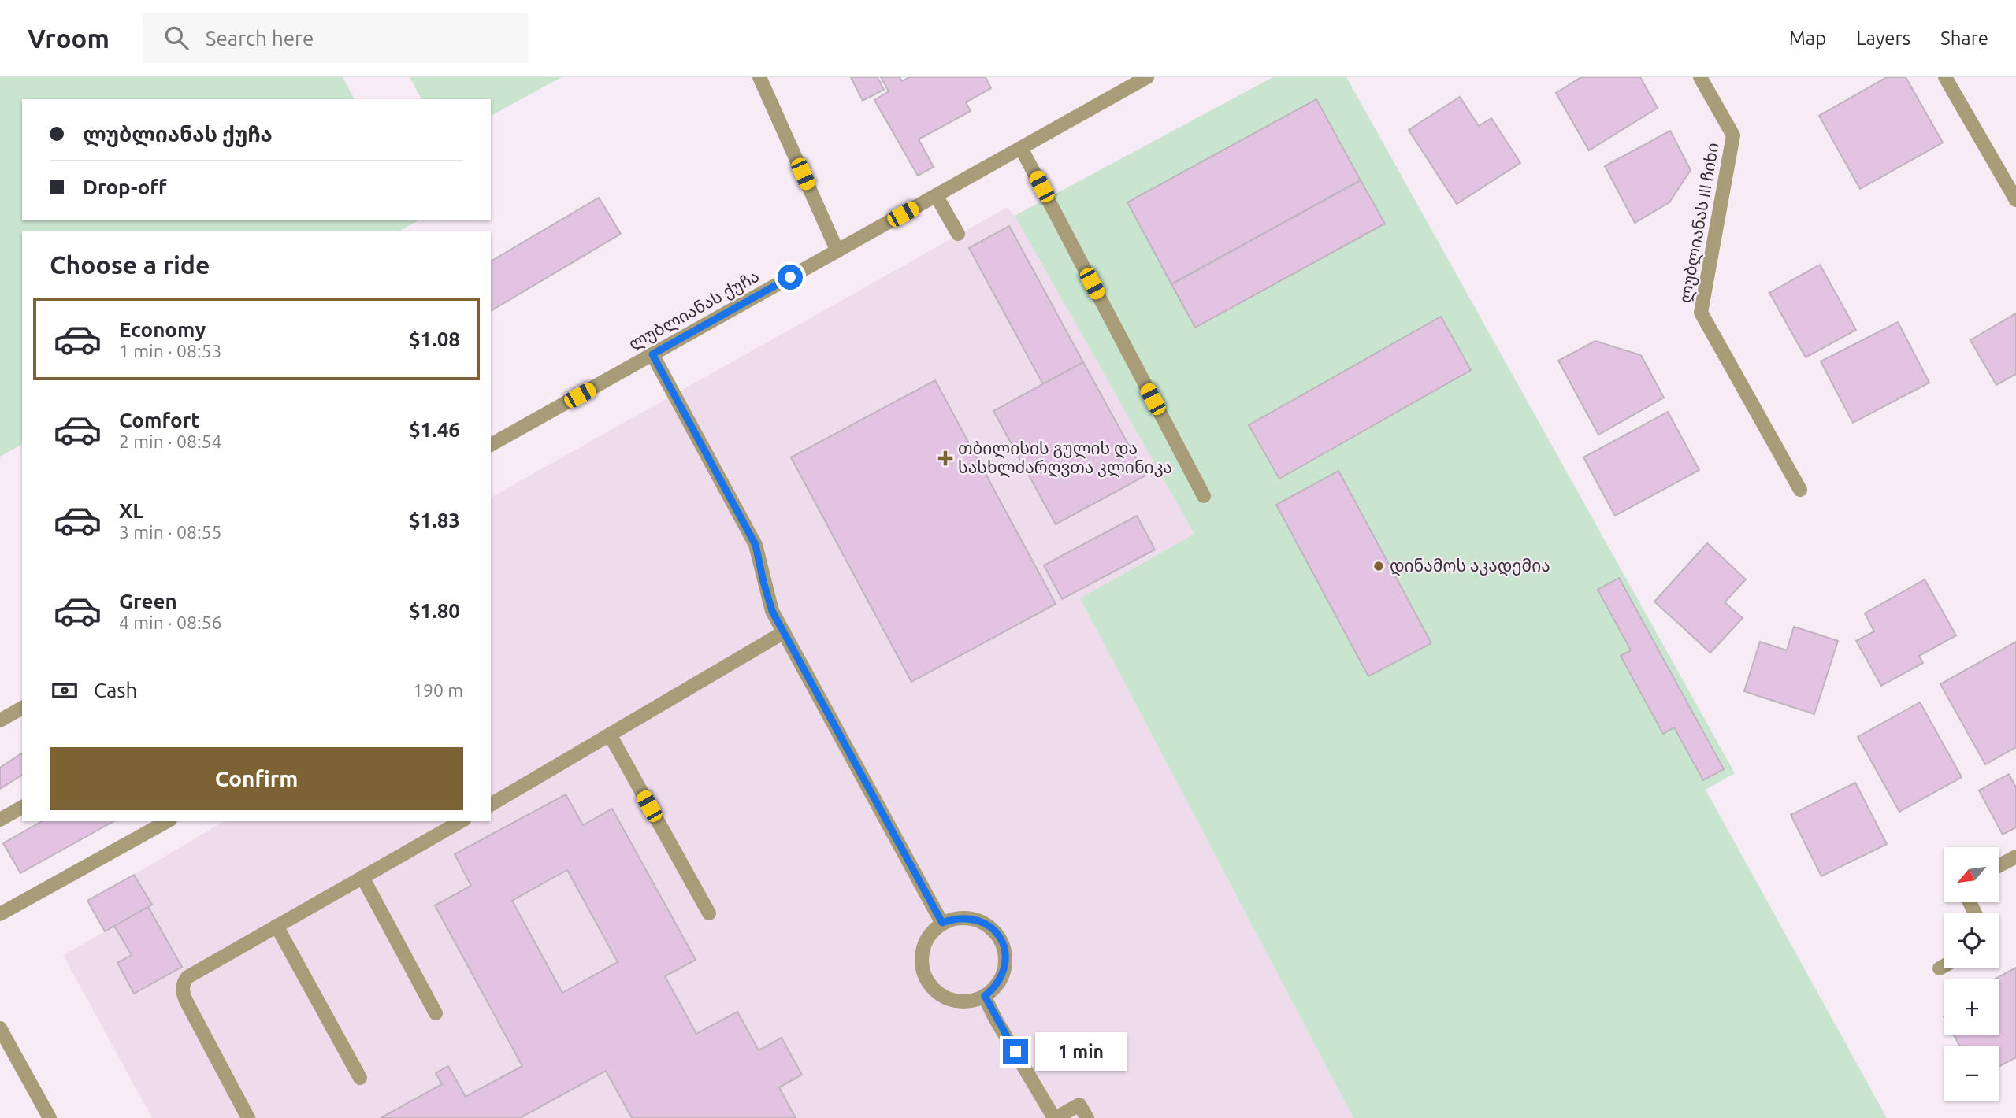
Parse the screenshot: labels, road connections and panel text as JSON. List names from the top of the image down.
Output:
{
  "streets": {
    "street": ["ლუბლიანას III ჩიხი", "ლუბლიანას ქუჩა"]
  },
  "places": {
    "health": ["თბილისის გულის და სასხლძარღვთა კლინიკა"],
    "other": ["დინამოს აკადემია"]
  },
  "north": "bottom left",
  "page": {
    "header": "Vroom",
    "search": "Search here",
    "nav": ["Map", "Layers", "Share"],
    "banner": ["ლუბლიანას ქუჩა", "Drop-off"],
    "heading": "Choose a ride",
    "list": [
      {
        "name": "Economy",
        "note": "1 min · 08:53",
        "value": "$1.08"
      },
      {
        "name": "Comfort",
        "note": "2 min · 08:54",
        "value": "$1.46"
      },
      {
        "name": "XL",
        "note": "3 min · 08:55",
        "value": "$1.83"
      },
      {
        "name": "Green",
        "note": "4 min · 08:56",
        "value": "$1.80"
      }
    ],
    "pay": ["Cash", "190 m"],
    "buttons": "Confirm",
    "map_buttons": ["+", "−"],
    "bubble": "1 min"
  }
}
